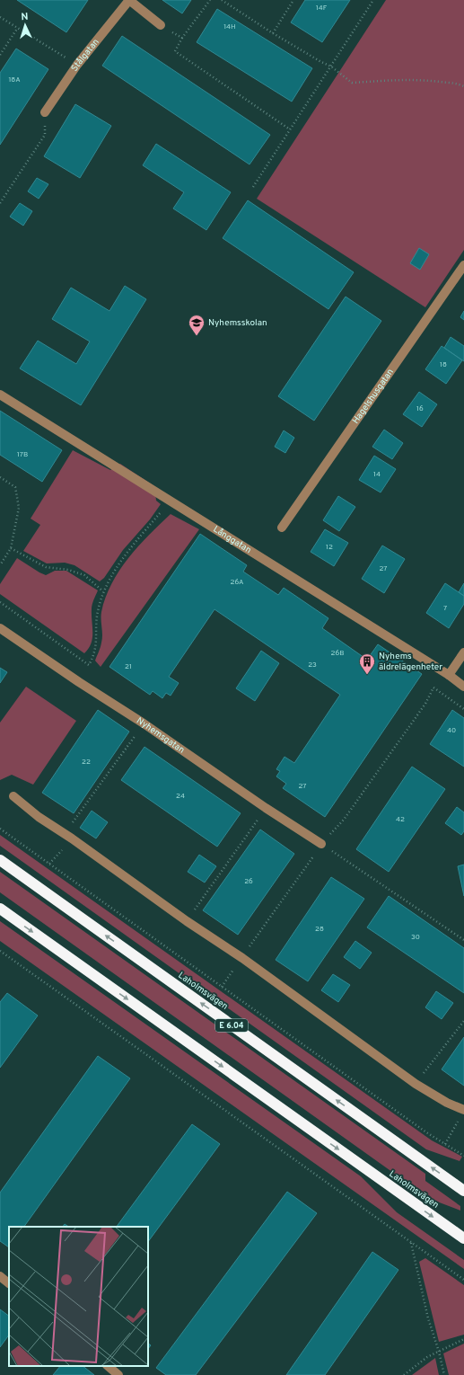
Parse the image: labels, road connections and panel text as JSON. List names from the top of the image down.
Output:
{
  "streets": {
    "highway": ["Laholmsvägen", "E 6.04"],
    "street": [
      "Stålgatan",
      "Hagelshusgatan",
      "Långgatan",
      "Nyhemsgatan"
    ]
  },
  "places": {
    "school or university": ["Nyhemsskolan"],
    "building": ["Nyhems äldrelägenheter"]
  },
  "house_numbers": [
    "14F",
    "14H",
    "18A",
    "18",
    "16",
    "17B",
    "14",
    "12",
    "27",
    "26A",
    "7",
    "26B",
    "23",
    "21",
    "40",
    "22",
    "27",
    "24",
    "42",
    "26",
    "28",
    "30"
  ],
  "north": "top"
}
